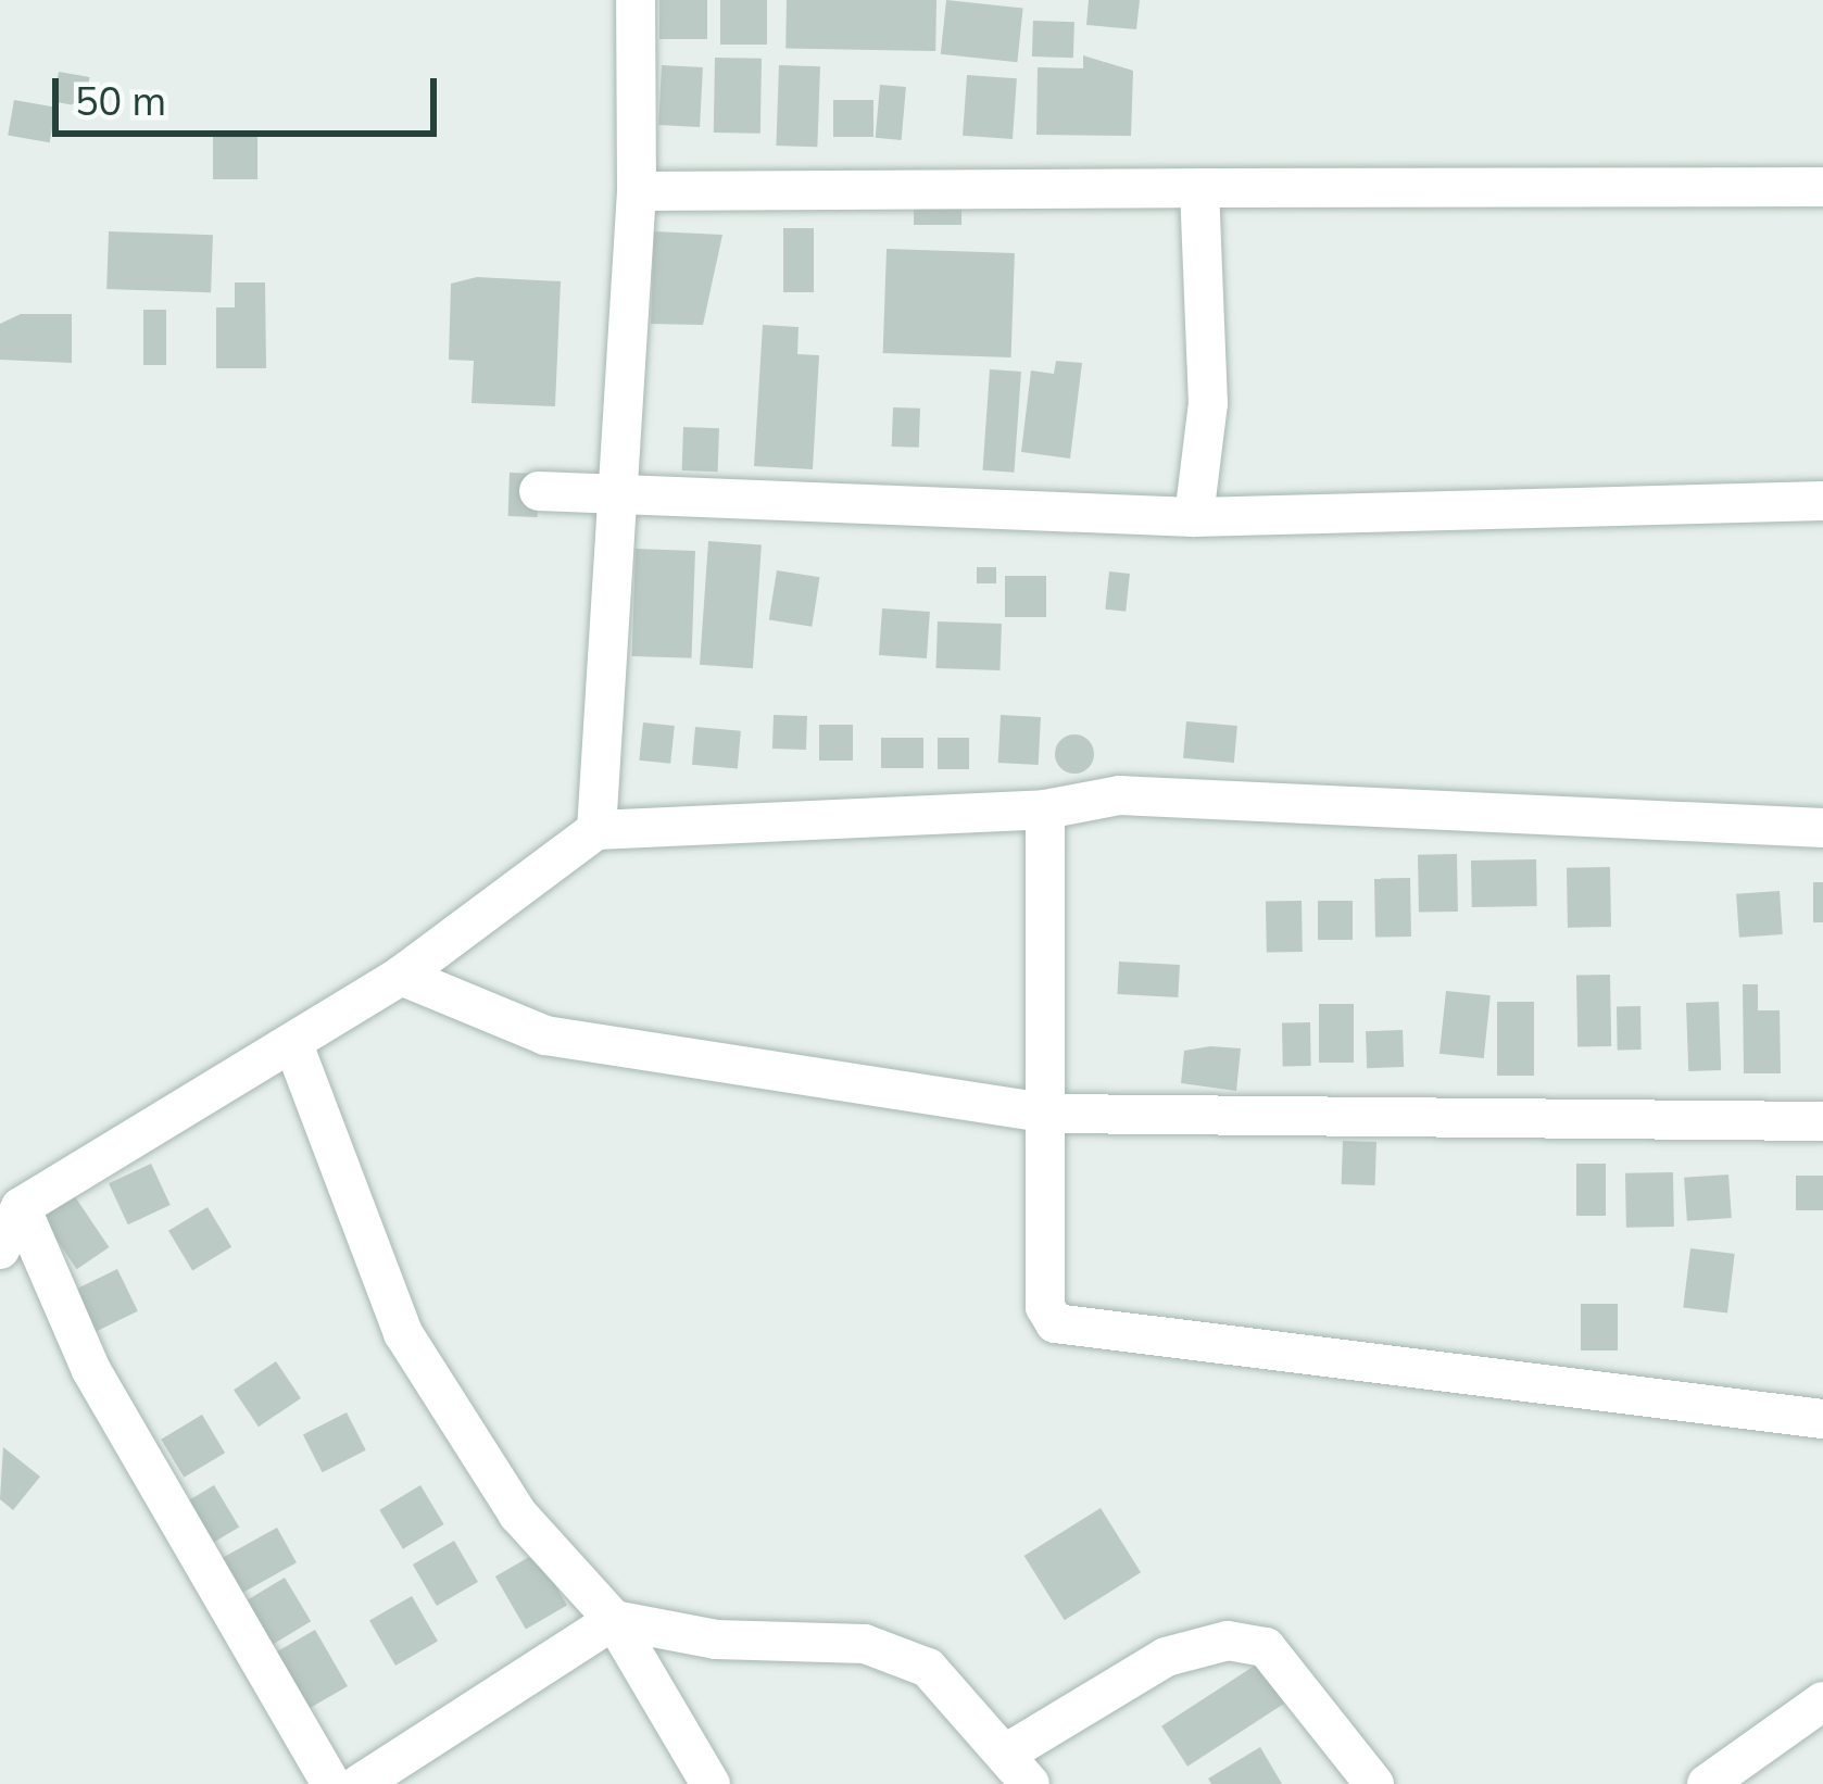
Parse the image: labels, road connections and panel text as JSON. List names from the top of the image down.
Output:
{
  "scale_bar": "50 m"
}
